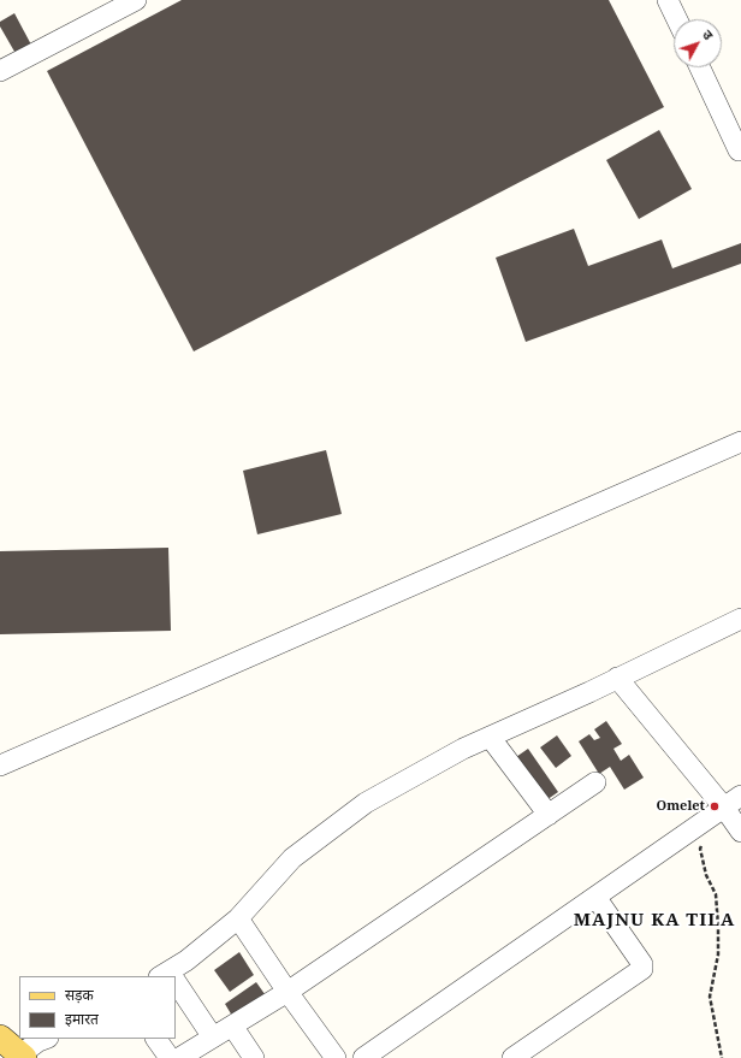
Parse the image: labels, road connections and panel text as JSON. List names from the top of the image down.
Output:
{
  "districts": ["MAJNU KA TILA"],
  "places": ["Omelet"],
  "legend": ["सड़क", "इमारत"],
  "north": "top right"
}
